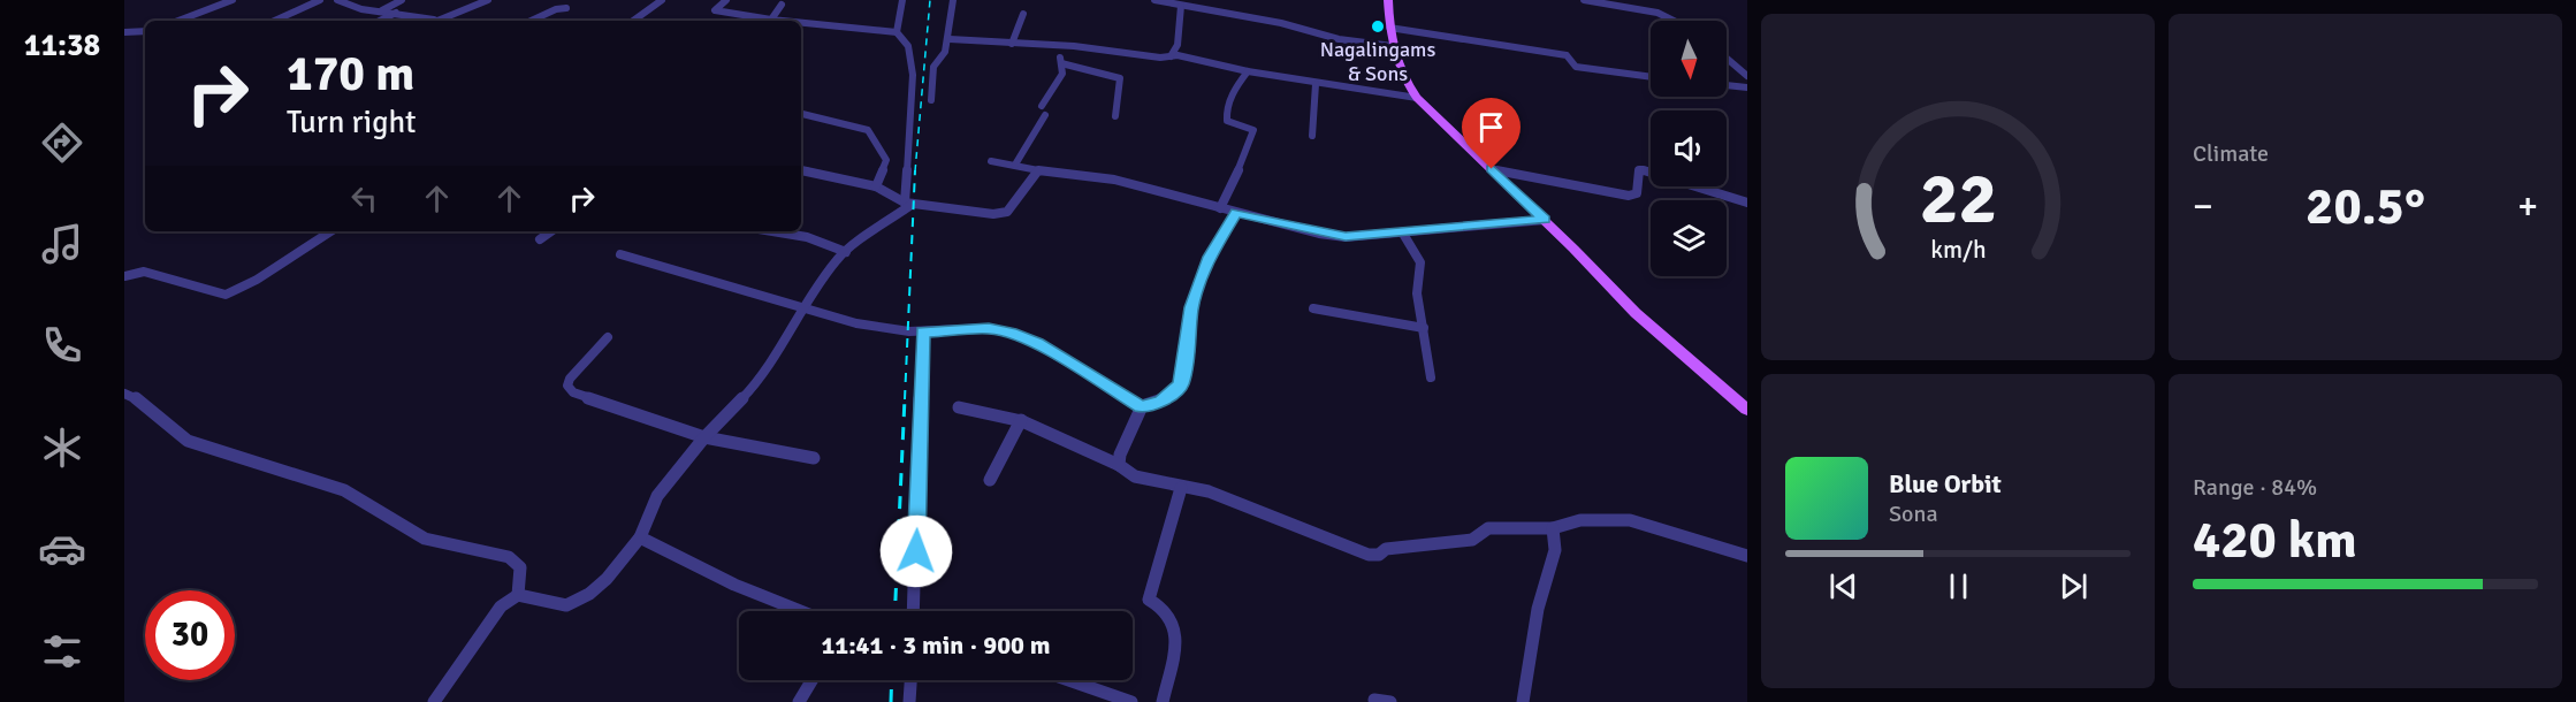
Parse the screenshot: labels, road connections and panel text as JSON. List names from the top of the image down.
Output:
{
  "places": ["Nagalingams & Sons"],
  "north": "bottom",
  "page": {
    "tabs": "11:38",
    "tile": [
      "Climate",
      ["Range · 84%", "420 km"]
    ],
    "turn": ["170 m", "Turn right"],
    "heat": ["−", "20.5°", "+"],
    "song": ["Blue Orbit", "Sona"],
    "limit": "30",
    "trip": "11:41 · 3 min · 900 m",
    "gauge": ["22", "km/h"]
  }
}
